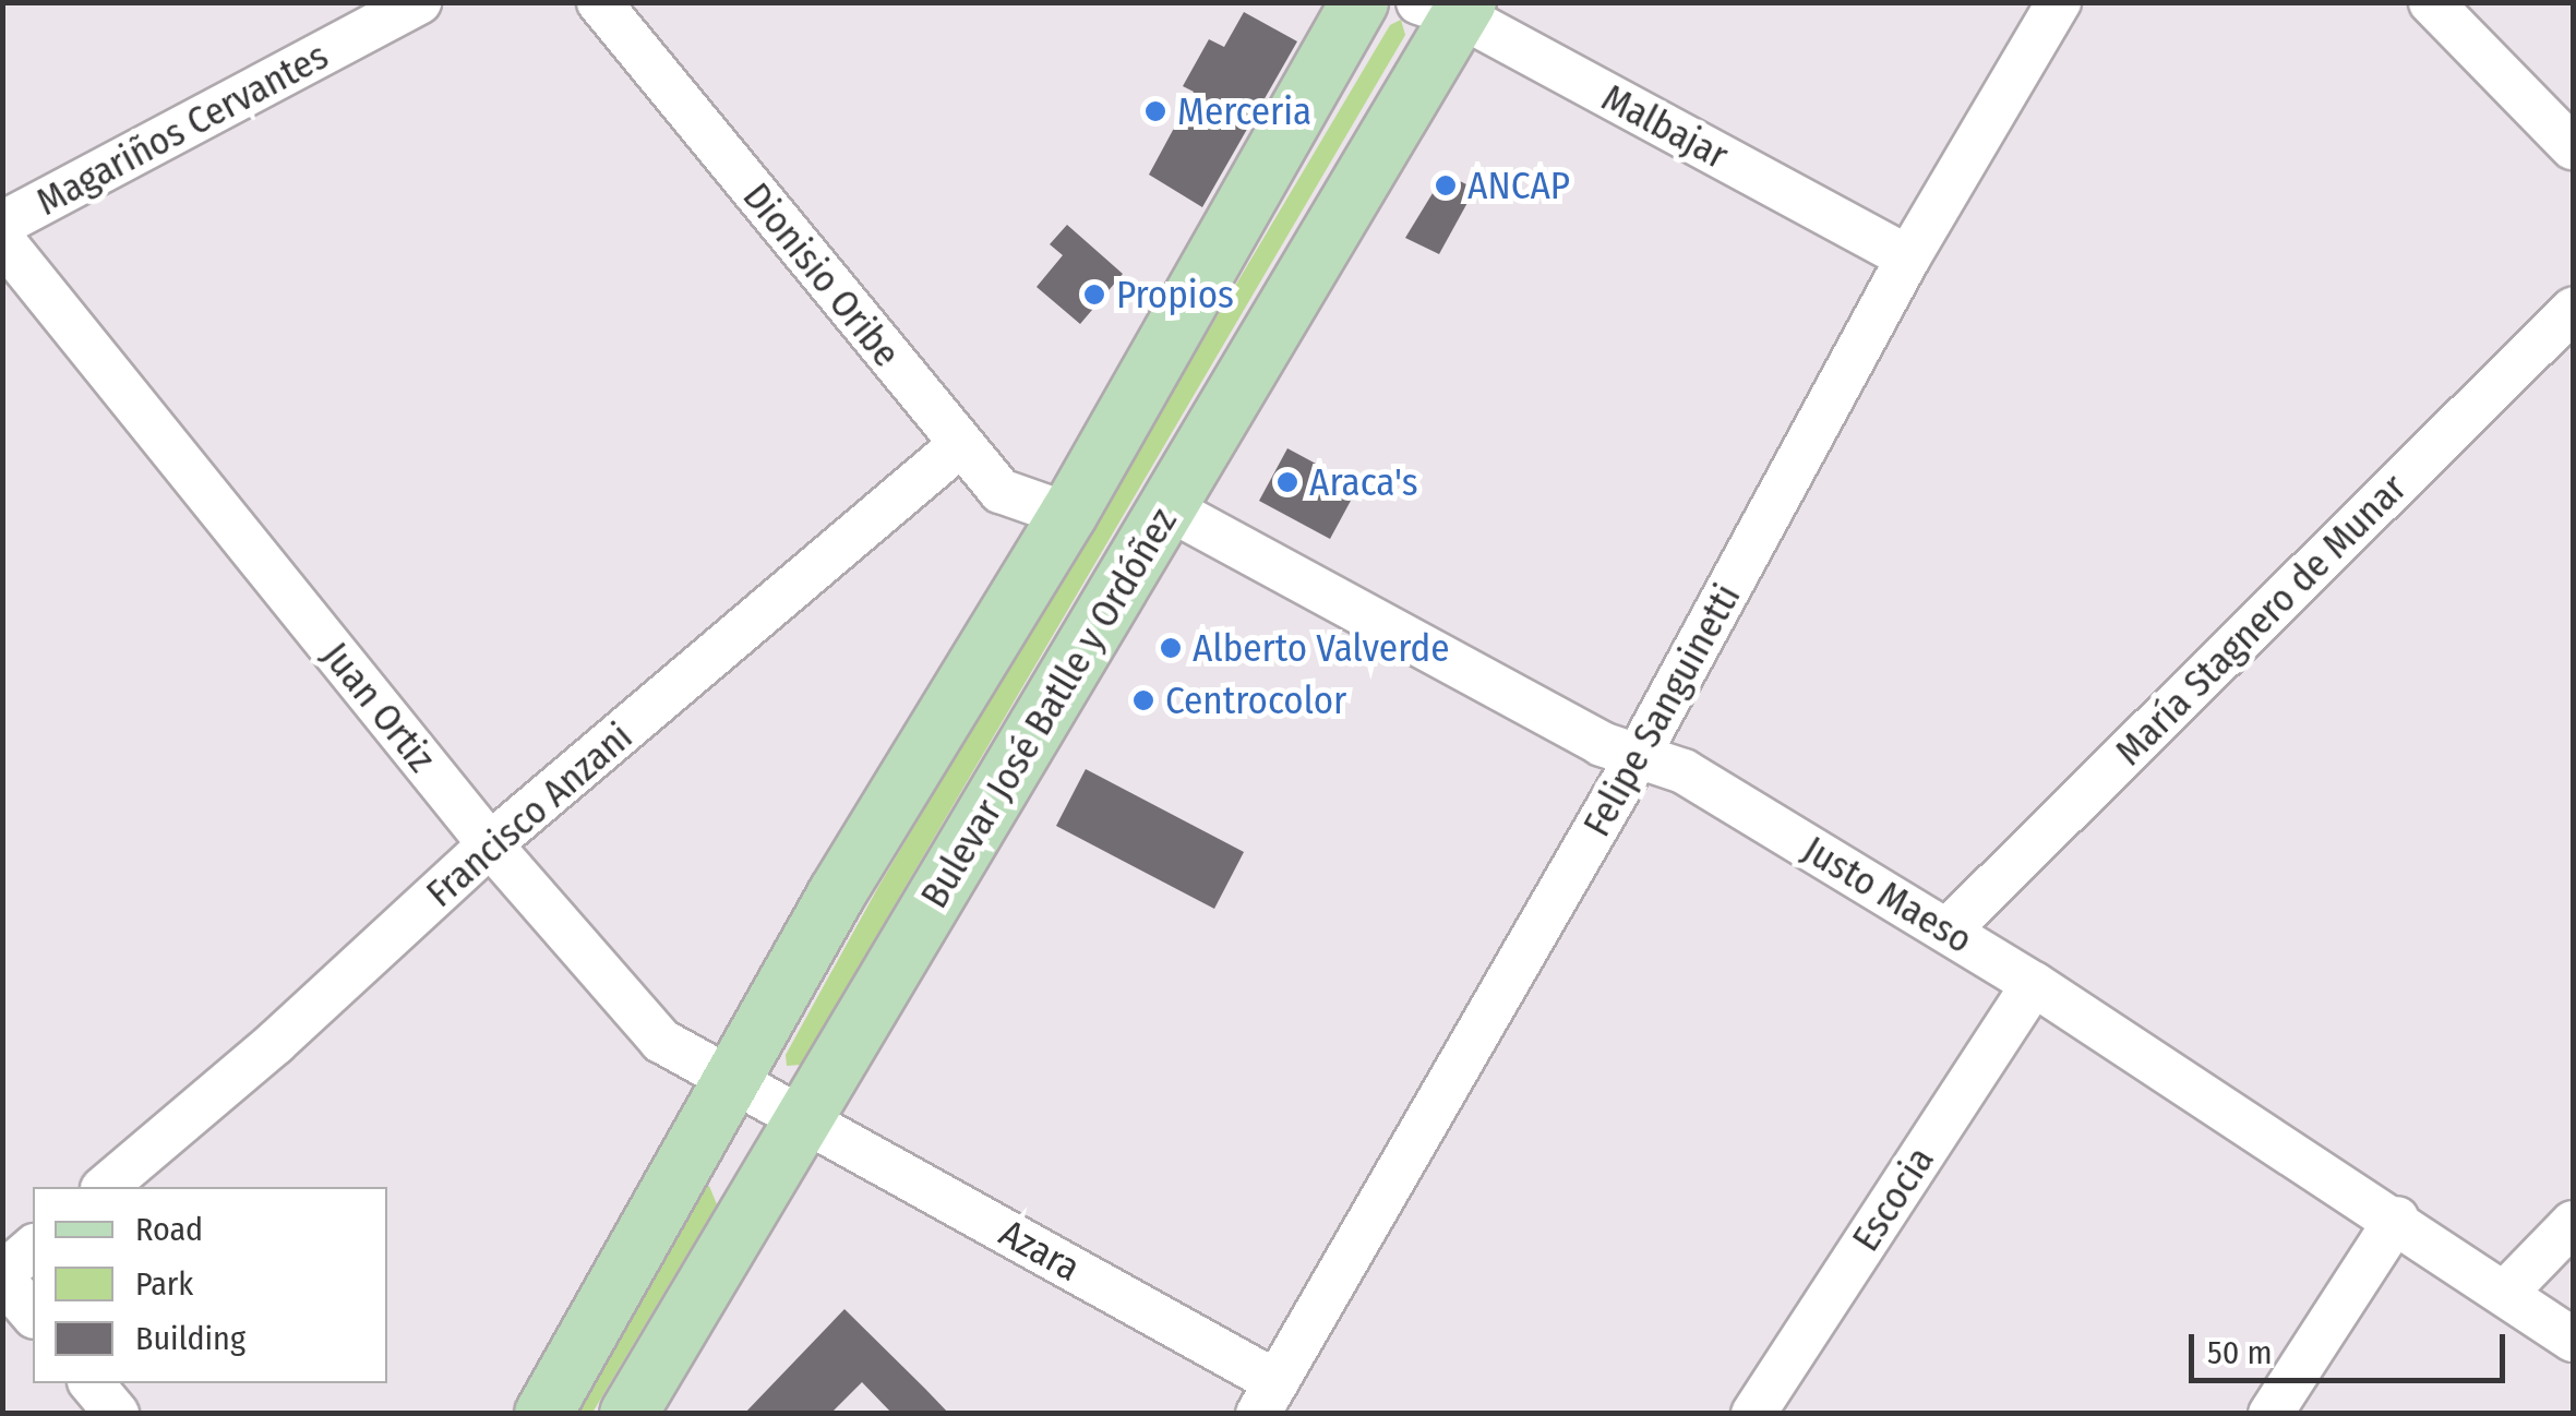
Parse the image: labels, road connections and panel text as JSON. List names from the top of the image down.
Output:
{
  "streets": {
    "main road": ["Bulevar José Batlle y Ordóñez"],
    "street": [
      "Malbajar",
      "Magariños Cervantes",
      "Dionisio Oribe",
      "María Stagnero de Munar",
      "Juan Ortiz",
      "Felipe Sanguinetti",
      "Francisco Anzani",
      "Justo Maeso",
      "Escocia",
      "Azara"
    ]
  },
  "crossings": [
    ["Malbajar", "Bulevar José Batlle y Ordóñez"],
    ["Malbajar", "Felipe Sanguinetti"],
    ["Dionisio Oribe", "Francisco Anzani"],
    ["María Stagnero de Munar", "Justo Maeso"],
    ["Juan Ortiz", "Bulevar José Batlle y Ordóñez"],
    ["Juan Ortiz", "Francisco Anzani"],
    ["Juan Ortiz", "Azara"],
    ["Bulevar José Batlle y Ordóñez", "Justo Maeso"],
    ["Bulevar José Batlle y Ordóñez", "Azara"],
    ["Felipe Sanguinetti", "Justo Maeso"],
    ["Felipe Sanguinetti", "Azara"],
    ["Justo Maeso", "Escocia"]
  ],
  "places": [
    "Merceria",
    "ANCAP",
    "Propios",
    "Araca's",
    "Alberto Valverde",
    "Centrocolor"
  ],
  "legend": ["Road", "Park", "Building"],
  "scale_bar": "50 m"
}
